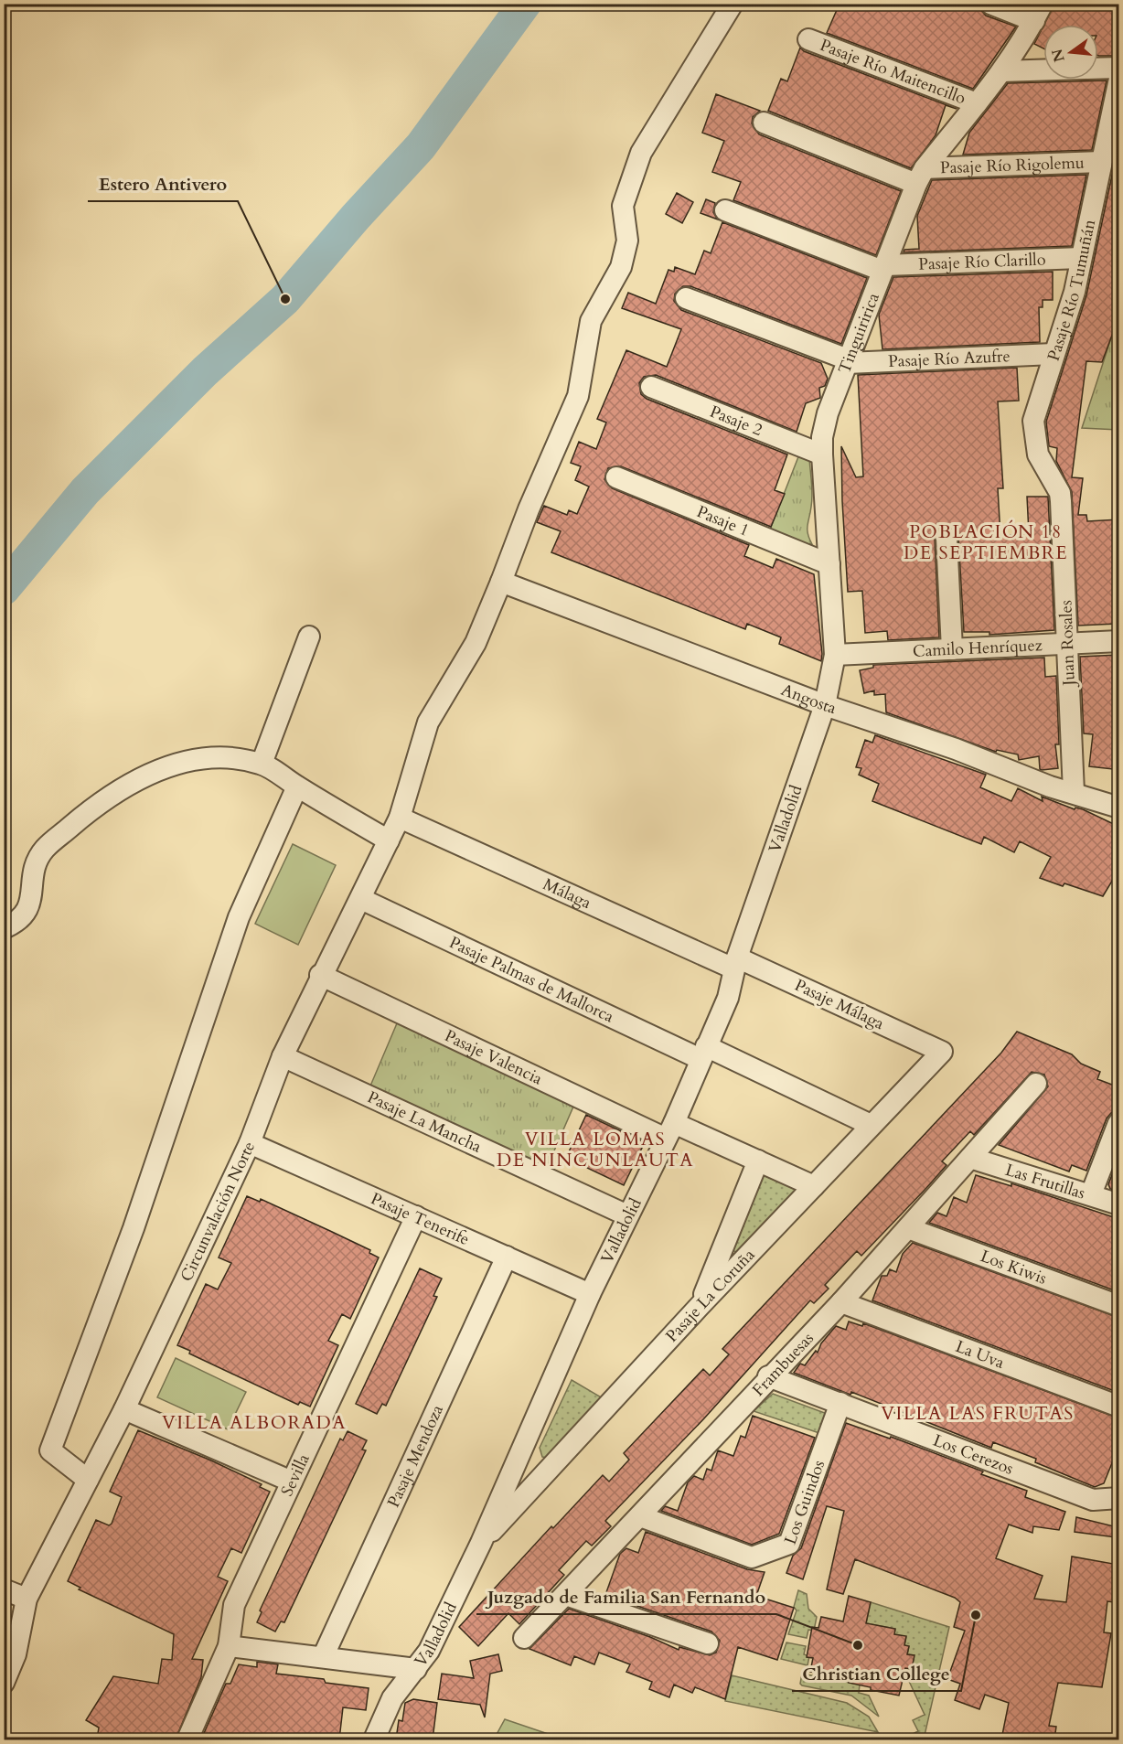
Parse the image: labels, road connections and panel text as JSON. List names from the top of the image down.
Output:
{
  "streets": {
    "street": [
      "Pasaje Río Maitencillo",
      "Pasaje Río Rigolemu",
      "Pasaje Río Clarillo",
      "Pasaje Río Tumuñán",
      "Tinguiririca",
      "Pasaje Río Azufre",
      "Pasaje 2",
      "Pasaje 1",
      "Juan Rosales",
      "Camilo Henríquez",
      "Angosta",
      "Valladolid",
      "Málaga",
      "Pasaje Palmas de Mallorca",
      "Pasaje Málaga",
      "Pasaje Valencia",
      "Pasaje La Mancha",
      "Las Frutillas",
      "Circunvalación Norte",
      "Pasaje Tenerife",
      "Los Kiwis",
      "Pasaje La Coruña",
      "La Uva",
      "Frambuesas",
      "Los Cerezos",
      "Pasaje Mendoza",
      "Sevilla",
      "Los Guindos"
    ]
  },
  "crossings": [
    ["Pasaje Río Maitencillo", "Tinguiririca"],
    ["Pasaje Río Rigolemu", "Pasaje Río Tumuñán"],
    ["Pasaje Río Rigolemu", "Tinguiririca"],
    ["Pasaje Río Clarillo", "Pasaje Río Tumuñán"],
    ["Pasaje Río Clarillo", "Tinguiririca"],
    ["Pasaje Río Tumuñán", "Pasaje Río Azufre"],
    ["Pasaje Río Tumuñán", "Juan Rosales"],
    ["Tinguiririca", "Pasaje Río Azufre"],
    ["Tinguiririca", "Pasaje 2"],
    ["Tinguiririca", "Pasaje 1"],
    ["Tinguiririca", "Camilo Henríquez"],
    ["Tinguiririca", "Angosta"],
    ["Tinguiririca", "Valladolid"],
    ["Juan Rosales", "Camilo Henríquez"],
    ["Juan Rosales", "Angosta"],
    ["Angosta", "Valladolid"],
    ["Angosta", "Circunvalación Norte"],
    ["Valladolid", "Málaga"],
    ["Valladolid", "Pasaje Palmas de Mallorca"],
    ["Valladolid", "Pasaje Málaga"],
    ["Valladolid", "Pasaje Valencia"],
    ["Valladolid", "Pasaje La Mancha"],
    ["Valladolid", "Pasaje Tenerife"],
    ["Valladolid", "Pasaje La Coruña"],
    ["Málaga", "Pasaje Málaga"],
    ["Málaga", "Circunvalación Norte"],
    ["Pasaje Palmas de Mallorca", "Circunvalación Norte"],
    ["Pasaje Palmas de Mallorca", "Pasaje La Coruña"],
    ["Pasaje Málaga", "Pasaje La Coruña"],
    ["Pasaje Valencia", "Circunvalación Norte"],
    ["Pasaje Valencia", "Pasaje La Coruña"],
    ["Pasaje La Mancha", "Circunvalación Norte"],
    ["Las Frutillas", "Frambuesas"],
    ["Circunvalación Norte", "Pasaje Tenerife"],
    ["Pasaje Tenerife", "Pasaje Mendoza"],
    ["Pasaje Tenerife", "Sevilla"],
    ["Los Kiwis", "Frambuesas"],
    ["La Uva", "Frambuesas"],
    ["Frambuesas", "Los Cerezos"],
    ["Frambuesas", "Los Guindos"],
    ["Los Cerezos", "Los Guindos"]
  ],
  "districts": [
    "POBLACIÓN 18 DE SEPTIEMBRE",
    "VILLA LOMAS DE NINCUNLAUTA",
    "VILLA LAS FRUTAS",
    "VILLA ALBORADA"
  ],
  "places": ["Estero Antivero", "Christian College", "Juzgado de Familia San Fernando"],
  "north": "left"
}
